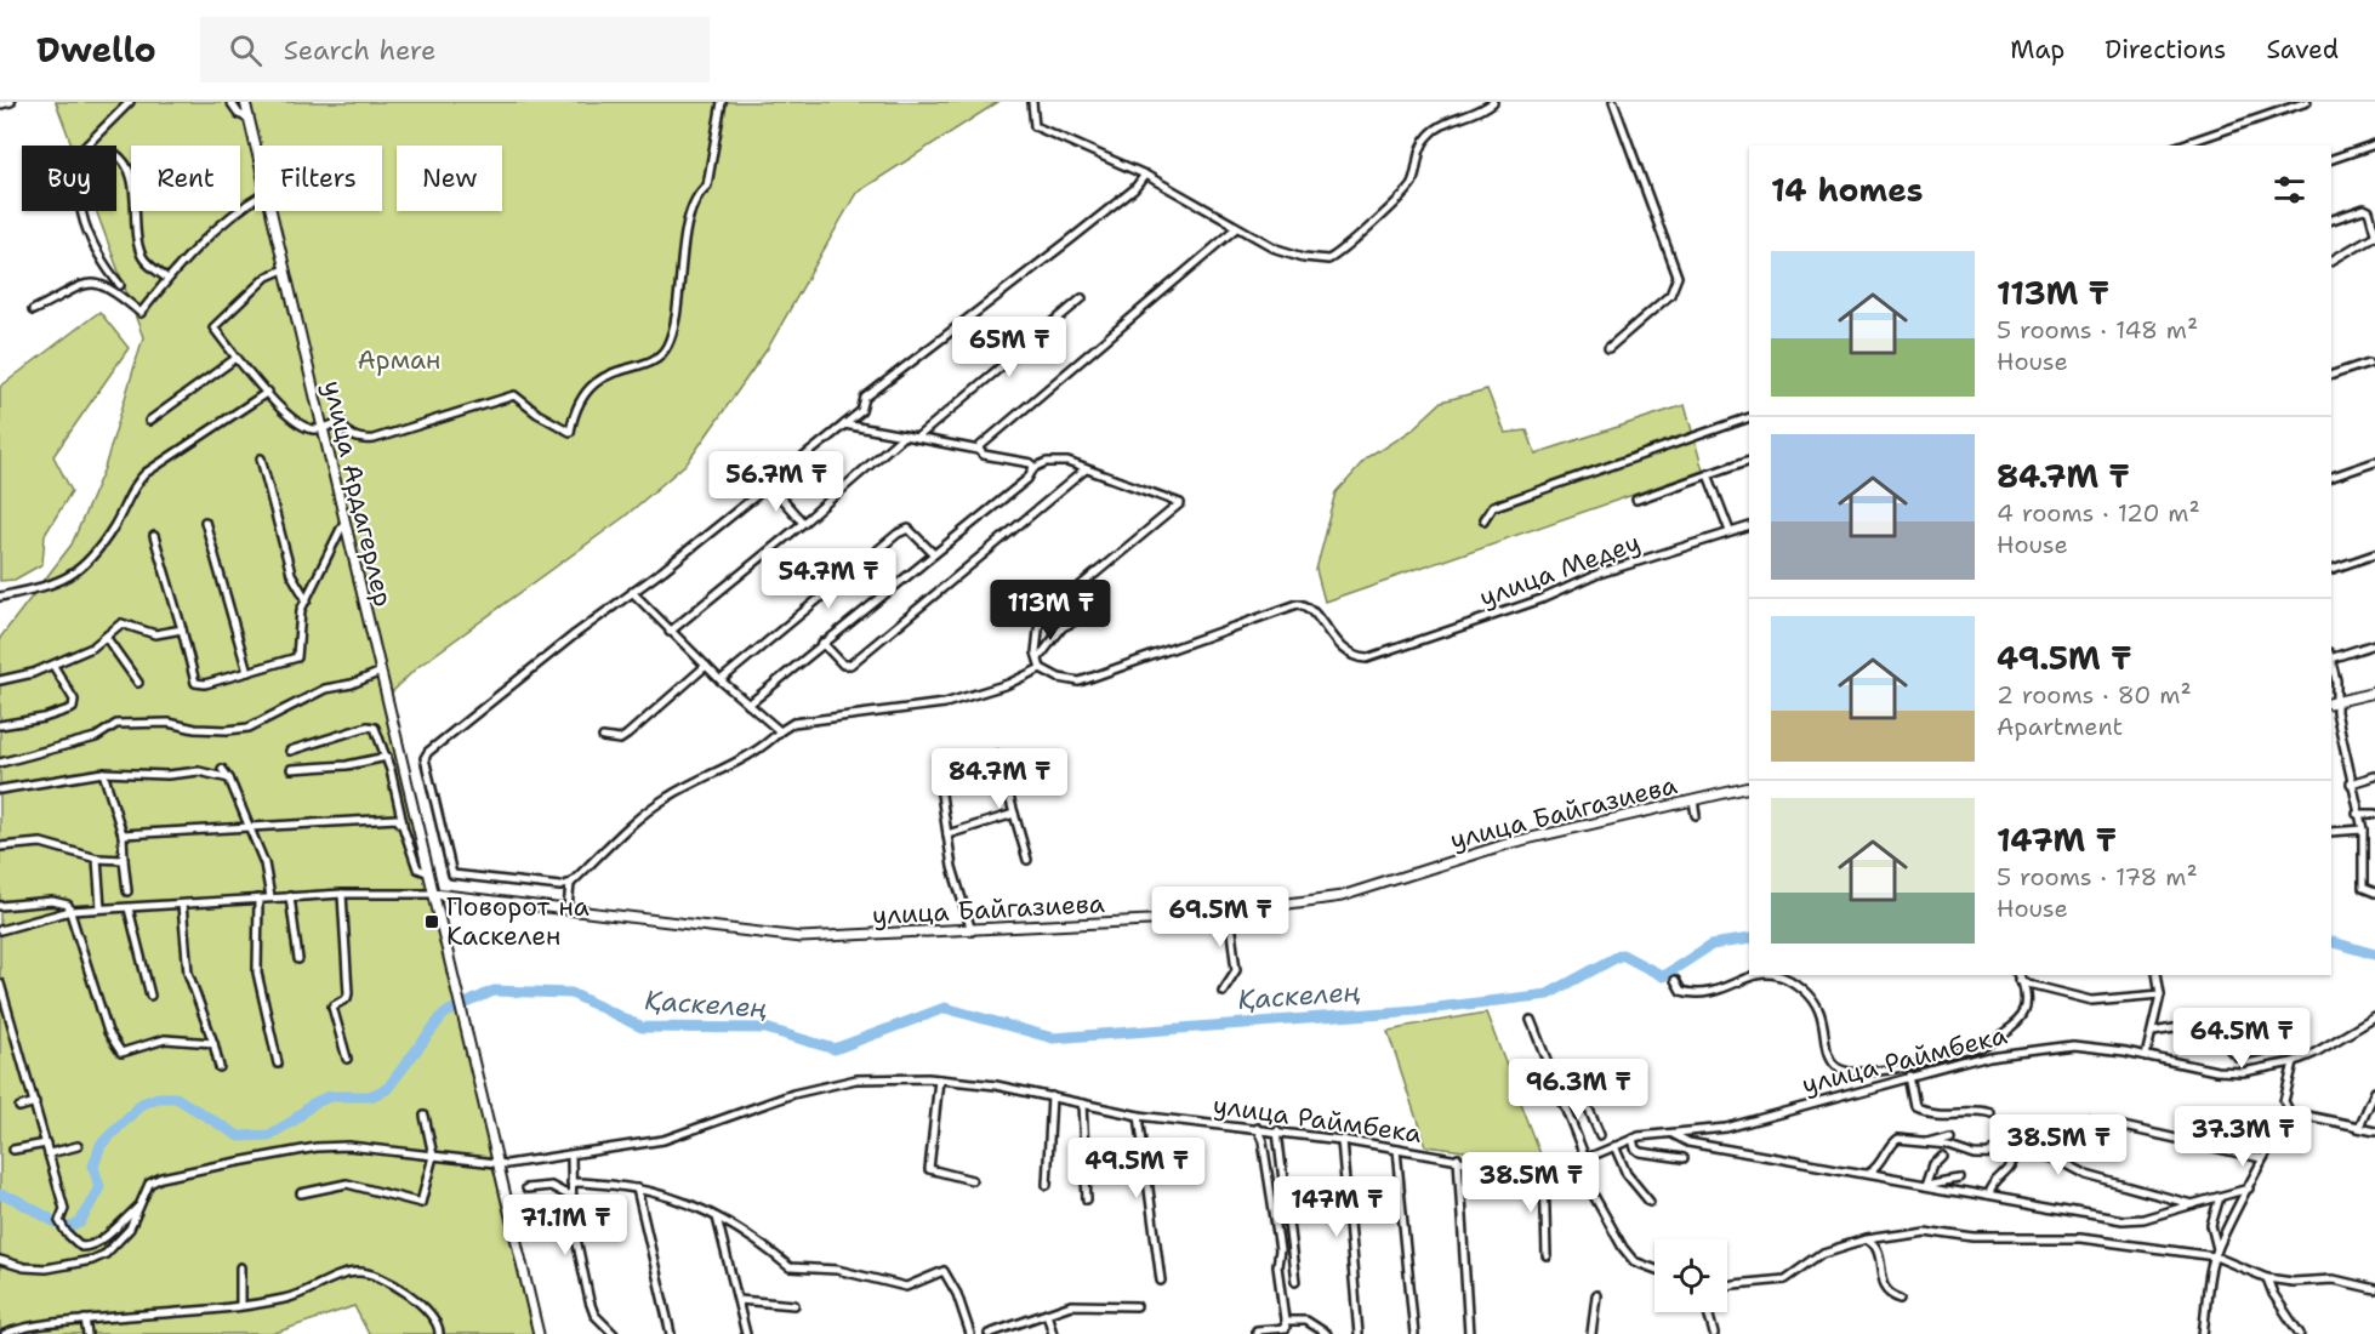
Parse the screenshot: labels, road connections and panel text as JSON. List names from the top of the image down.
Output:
{
  "streets": {
    "main road": ["улица Ардагерлер", "улица Байгазиева"],
    "street": ["улица Медеу", "улица Раймбека"]
  },
  "crossings": [
    ["улица Ардагерлер", "улица Байгазиева"],
    ["улица Ардагерлер", "улица Раймбека"]
  ],
  "water": ["Қаскелең"],
  "parks": ["Арман"],
  "places": {
    "transit": ["Поворот на Каскелен"]
  },
  "page": {
    "header": "Dwello",
    "search": "Search here",
    "nav": ["Map", "Directions", "Saved"],
    "chip": [
      "Buy",
      "Rent",
      "Filters",
      "New"
    ],
    "heading": "14 homes",
    "list": [
      {
        "name": "113M ₸",
        "note": "5 rooms · 148 m² · House"
      },
      {
        "name": "84.7M ₸",
        "note": "4 rooms · 120 m² · House"
      },
      {
        "name": "49.5M ₸",
        "note": "2 rooms · 80 m² · Apartment"
      },
      {
        "name": "147M ₸",
        "note": "5 rooms · 178 m² · House"
      }
    ],
    "price": [
      "65M ₸",
      "56.7M ₸",
      "54.7M ₸",
      "113M ₸",
      "84.7M ₸",
      "69.5M ₸",
      "64.5M ₸",
      "96.3M ₸",
      "37.3M ₸",
      "38.5M ₸",
      "49.5M ₸",
      "38.5M ₸",
      "147M ₸",
      "71.1M ₸"
    ]
  }
}
